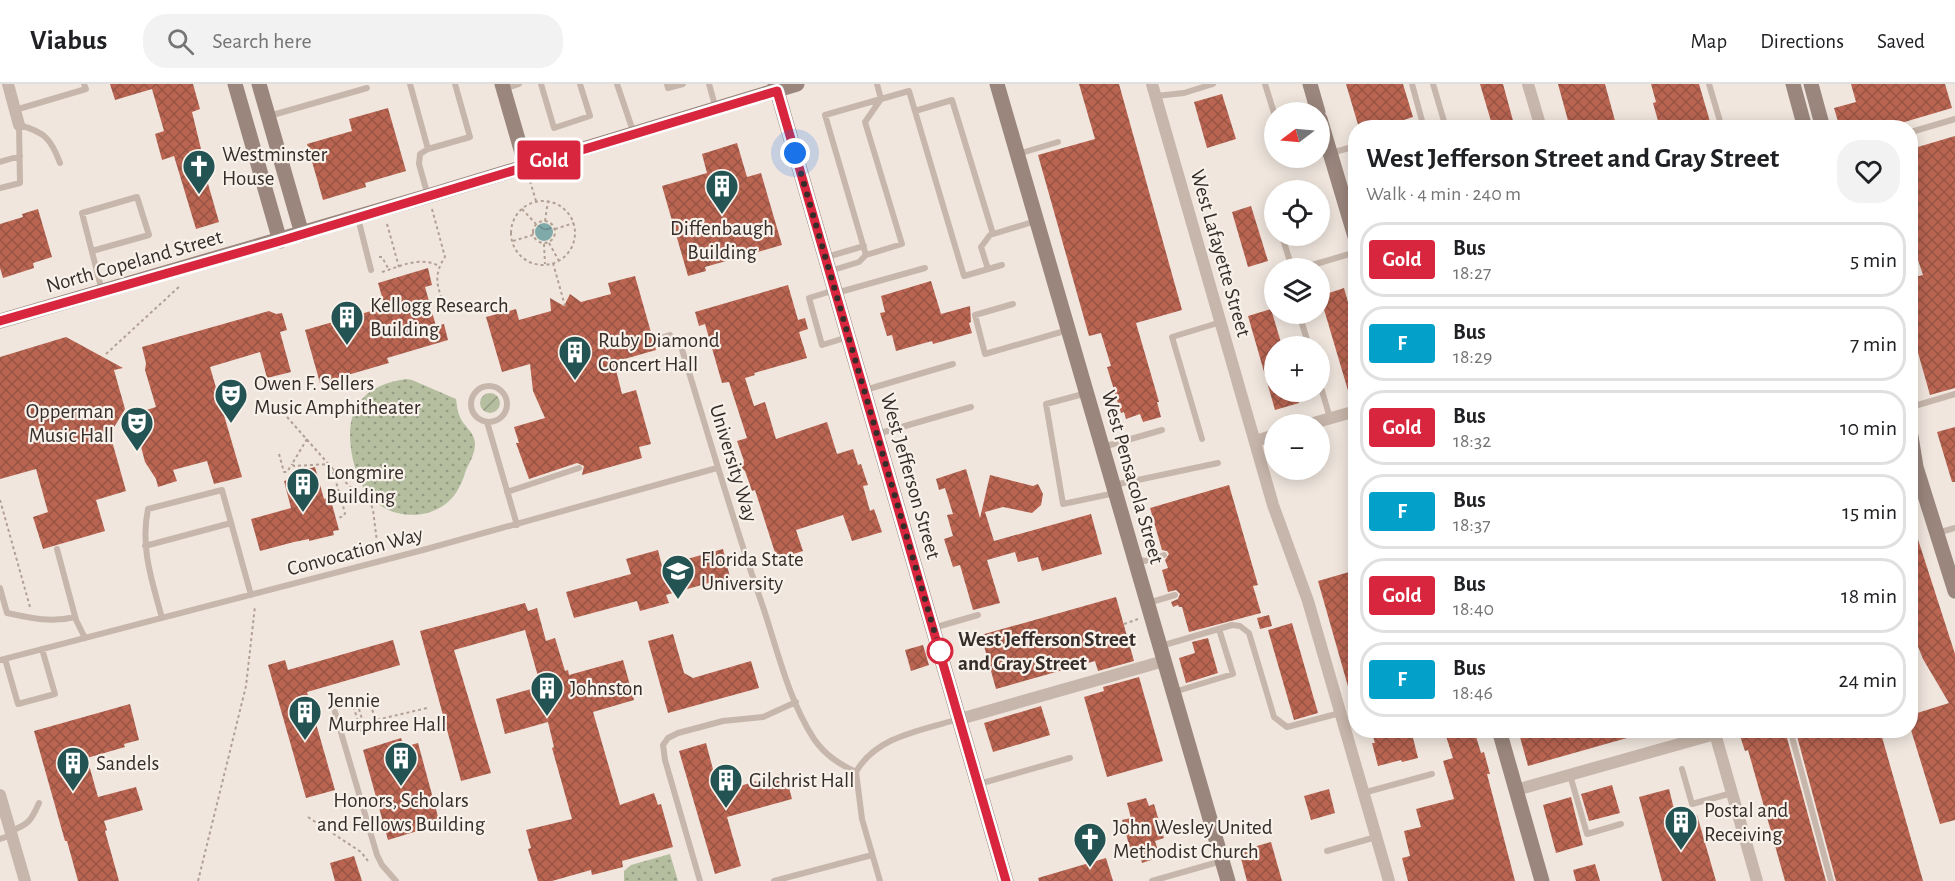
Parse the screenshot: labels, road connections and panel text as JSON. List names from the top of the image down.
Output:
{
  "streets": {
    "street": [
      "West Lafayette Street",
      "North Copeland Street",
      "West Jefferson Street",
      "West Pensacola Street"
    ],
    "lane": ["University Way", "Convocation Way"]
  },
  "crossings": [
    ["North Copeland Street", "West Jefferson Street"],
    ["University Way", "Convocation Way"]
  ],
  "places": {
    "church": ["Westminster House", "John Wesley United Methodist Church"],
    "building": [
      "Diffenbaugh Building",
      "Kellogg Research Building",
      "Ruby Diamond Concert Hall",
      "Longmire Building",
      "Johnston",
      "Jennie Murphree Hall",
      "Honors, Scholars and Fellows Building",
      "Sandels",
      "Gilchrist Hall",
      "Postal and Receiving"
    ],
    "theatre": ["Owen F. Sellers Music Amphitheater", "Opperman Music Hall"],
    "school or university": ["Florida State University"],
    "other": ["West Jefferson Street and Gray Street"]
  },
  "lines": ["bus line Gold"],
  "north": "left",
  "page": {
    "header": "Viabus",
    "search": "Search here",
    "nav": ["Map", "Directions", "Saved"],
    "on_map": "Gold",
    "map_buttons": ["+", "−"],
    "heading": ["West Jefferson Street and Gray Street", "Walk · 4 min · 240 m"],
    "list": [
      {
        "mark": "Gold",
        "name": "Bus",
        "note": "18:27",
        "value": "5 min"
      },
      {
        "mark": "F",
        "name": "Bus",
        "note": "18:29",
        "value": "7 min"
      },
      {
        "mark": "Gold",
        "name": "Bus",
        "note": "18:32",
        "value": "10 min"
      },
      {
        "mark": "F",
        "name": "Bus",
        "note": "18:37",
        "value": "15 min"
      },
      {
        "mark": "Gold",
        "name": "Bus",
        "note": "18:40",
        "value": "18 min"
      },
      {
        "mark": "F",
        "name": "Bus",
        "note": "18:46",
        "value": "24 min"
      }
    ]
  }
}
